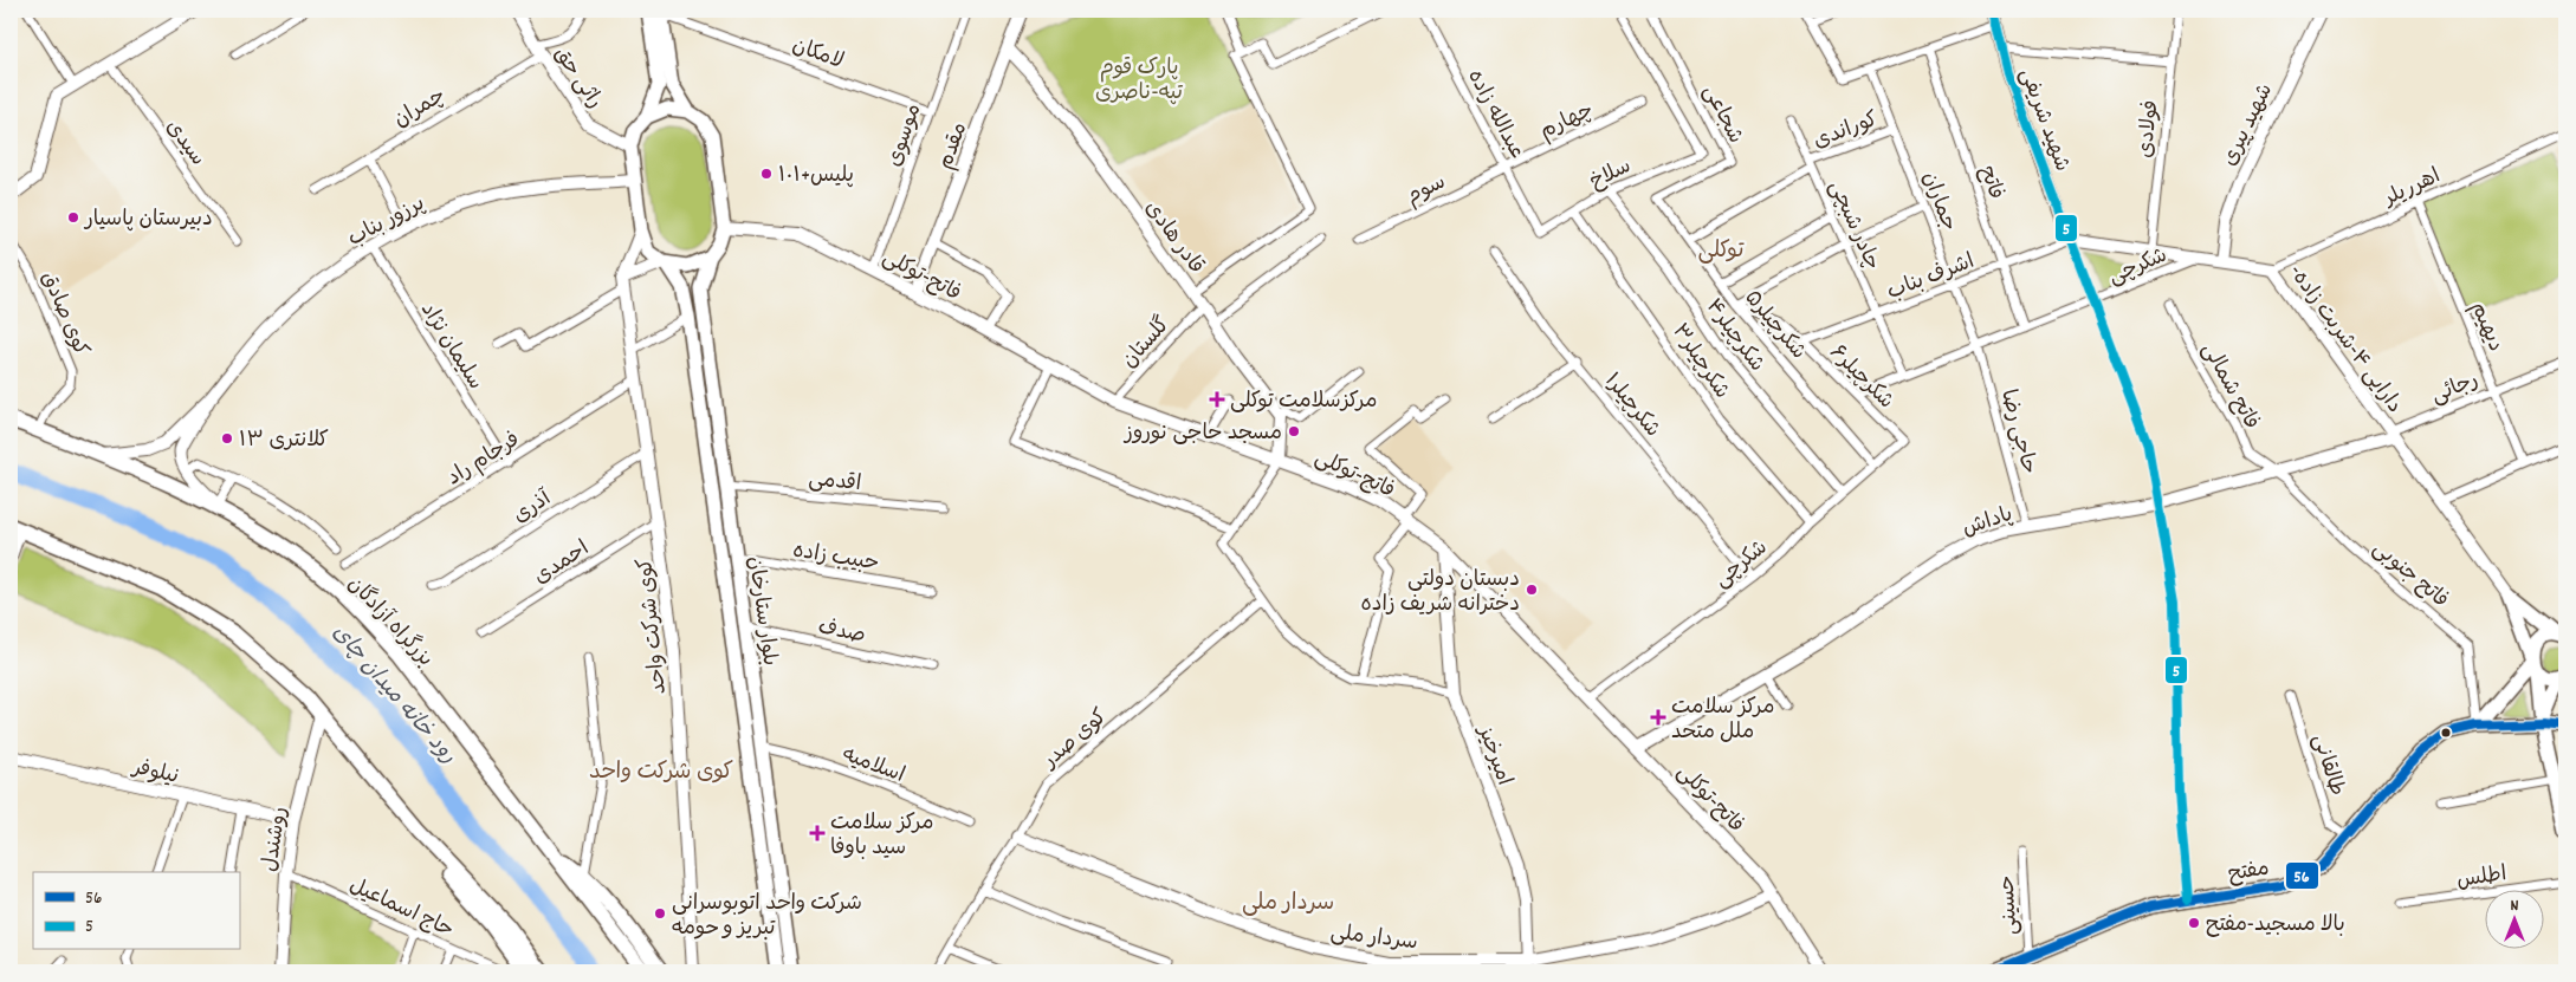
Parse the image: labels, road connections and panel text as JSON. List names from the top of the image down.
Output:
{
  "streets": {
    "highway": ["بزرگراه آزادگان"],
    "main road": ["بلوار ستارخان", "مفتح"],
    "street": [
      "لامکان",
      "راثی حق",
      "چمران",
      "عبدالله زاده",
      "شجاعی",
      "چهارم",
      "شهید شریفى",
      "شهید پیری",
      "کوراندی",
      "فولادی",
      "موسوی",
      "سیدی",
      "مقدم",
      "سلاخ",
      "فاتح",
      "اهرریلر",
      "سوم",
      "جماران",
      "پرزور بناب",
      "چادر شبچی",
      "قادر هادی",
      "شکرچی",
      "فاتح-توکلی",
      "اشرف بناب",
      "کوی صادق",
      "شکرچیلر۵",
      "دیهیم",
      "شکرچیلر۴",
      "-دارایی ۴-شربت زاده",
      "گلستان",
      "سلیمان نژاد",
      "شکرچیلر۳",
      "شکرچیلر۶",
      "فاتح شمالی",
      "رجائی",
      "شکرچیلر۱",
      "حاجی رضا",
      "فرجام راد",
      "اقدمی",
      "آذری",
      "پاداش",
      "حبیب زاده",
      "احمدی",
      "فاتح جنوبی",
      "کوی شرکت واحد",
      "صدف",
      "کوی صدر",
      "امیرخیز",
      "اسلامیه",
      "طالقانی",
      "نیلوفر",
      "روشندل",
      "اطلس",
      "حسینی",
      "حاج اسماعیل",
      "سردار ملی"
    ]
  },
  "crossings": [
    ["لامکان", "موسوی"],
    ["راثی حق", "چمران"],
    ["عبدالله زاده", "چهارم"],
    ["عبدالله زاده", "سلاخ"],
    ["عبدالله زاده", "سوم"],
    ["شجاعی", "شکرچیلر۵"],
    ["چهارم", "سوم"],
    ["شهید شریفى", "اشرف بناب"],
    ["شهید شریفى", "-دارایی ۴-شربت زاده"],
    ["شهید پیری", "-دارایی ۴-شربت زاده"],
    ["کوراندی", "جماران"],
    ["کوراندی", "چادر شبچی"],
    ["کوراندی", "شکرچیلر۵"],
    ["فولادی", "-دارایی ۴-شربت زاده"],
    ["موسوی", "فاتح-توکلی"],
    ["مقدم", "قادر هادی"],
    ["مقدم", "فاتح-توکلی"],
    ["سلاخ", "شکرچیلر۴"],
    ["سلاخ", "شکرچیلر۳"],
    ["فاتح", "شکرچی"],
    ["فاتح", "اشرف بناب"],
    ["اهرریلر", "دیهیم"],
    ["اهرریلر", "-دارایی ۴-شربت زاده"],
    ["جماران", "شکرچی"],
    ["جماران", "اشرف بناب"],
    ["جماران", "حاجی رضا"],
    ["پرزور بناب", "سلیمان نژاد"],
    ["چادر شبچی", "شکرچی"],
    ["چادر شبچی", "اشرف بناب"],
    ["قادر هادی", "گلستان"],
    ["شکرچی", "فاتح-توکلی"],
    ["شکرچی", "شکرچیلر۵"],
    ["شکرچی", "شکرچیلر۴"],
    ["شکرچی", "-دارایی ۴-شربت زاده"],
    ["شکرچی", "شکرچیلر۳"],
    ["شکرچی", "شکرچیلر۶"],
    ["شکرچی", "شکرچیلر۱"],
    ["شکرچی", "حاجی رضا"],
    ["فاتح-توکلی", "گلستان"],
    ["فاتح-توکلی", "پاداش"],
    ["فاتح-توکلی", "بلوار ستارخان"],
    ["فاتح-توکلی", "امیرخیز"],
    ["فاتح-توکلی", "سردار ملی"],
    ["اشرف بناب", "-دارایی ۴-شربت زاده"],
    ["اشرف بناب", "شکرچیلر۶"],
    ["کوی صادق", "بزرگراه آزادگان"],
    ["شکرچیلر۵", "شکرچیلر۶"],
    ["دیهیم", "رجائی"],
    ["-دارایی ۴-شربت زاده", "رجائی"],
    ["-دارایی ۴-شربت زاده", "پاداش"],
    ["سلیمان نژاد", "فرجام راد"],
    ["فاتح شمالی", "پاداش"],
    ["فاتح شمالی", "فاتح جنوبی"],
    ["رجائی", "پاداش"],
    ["حاجی رضا", "پاداش"],
    ["فرجام راد", "کوی شرکت واحد"],
    ["اقدمی", "بلوار ستارخان"],
    ["آذری", "کوی شرکت واحد"],
    ["پاداش", "فاتح جنوبی"],
    ["حبیب زاده", "بلوار ستارخان"],
    ["احمدی", "کوی شرکت واحد"],
    ["فاتح جنوبی", "مفتح"],
    ["بلوار ستارخان", "صدف"],
    ["بلوار ستارخان", "اسلامیه"],
    ["کوی صدر", "سردار ملی"],
    ["امیرخیز", "سردار ملی"],
    ["طالقانی", "مفتح"],
    ["نیلوفر", "روشندل"],
    ["روشندل", "حاج اسماعیل"],
    ["مفتح", "حسینی"]
  ],
  "districts": ["توکلی", "کوی شرکت واحد", "سردار ملی"],
  "water": ["رود خانه میدان چای"],
  "parks": ["پارک قوم تپه-ناصری"],
  "places": {
    "other": [
      "پلیس+۱۰۱",
      "دبیرستان پاسیار",
      "مسجد حاجی نوروز",
      "کلانتری ۱۳",
      "دبستان دولتی دخترانه شریف زاده",
      "شرکت واحد اتوبوسرانی تبریز و حومه",
      "بالا مسجید-مفتح"
    ],
    "health": ["مرکزسلامت توکلی", "مرکز سلامت ملل متحد", "مرکز سلامت سید باوفا"]
  },
  "lines": ["transit line 5", "transit line 56"],
  "legend": ["56", "5"],
  "north": "top"
}
